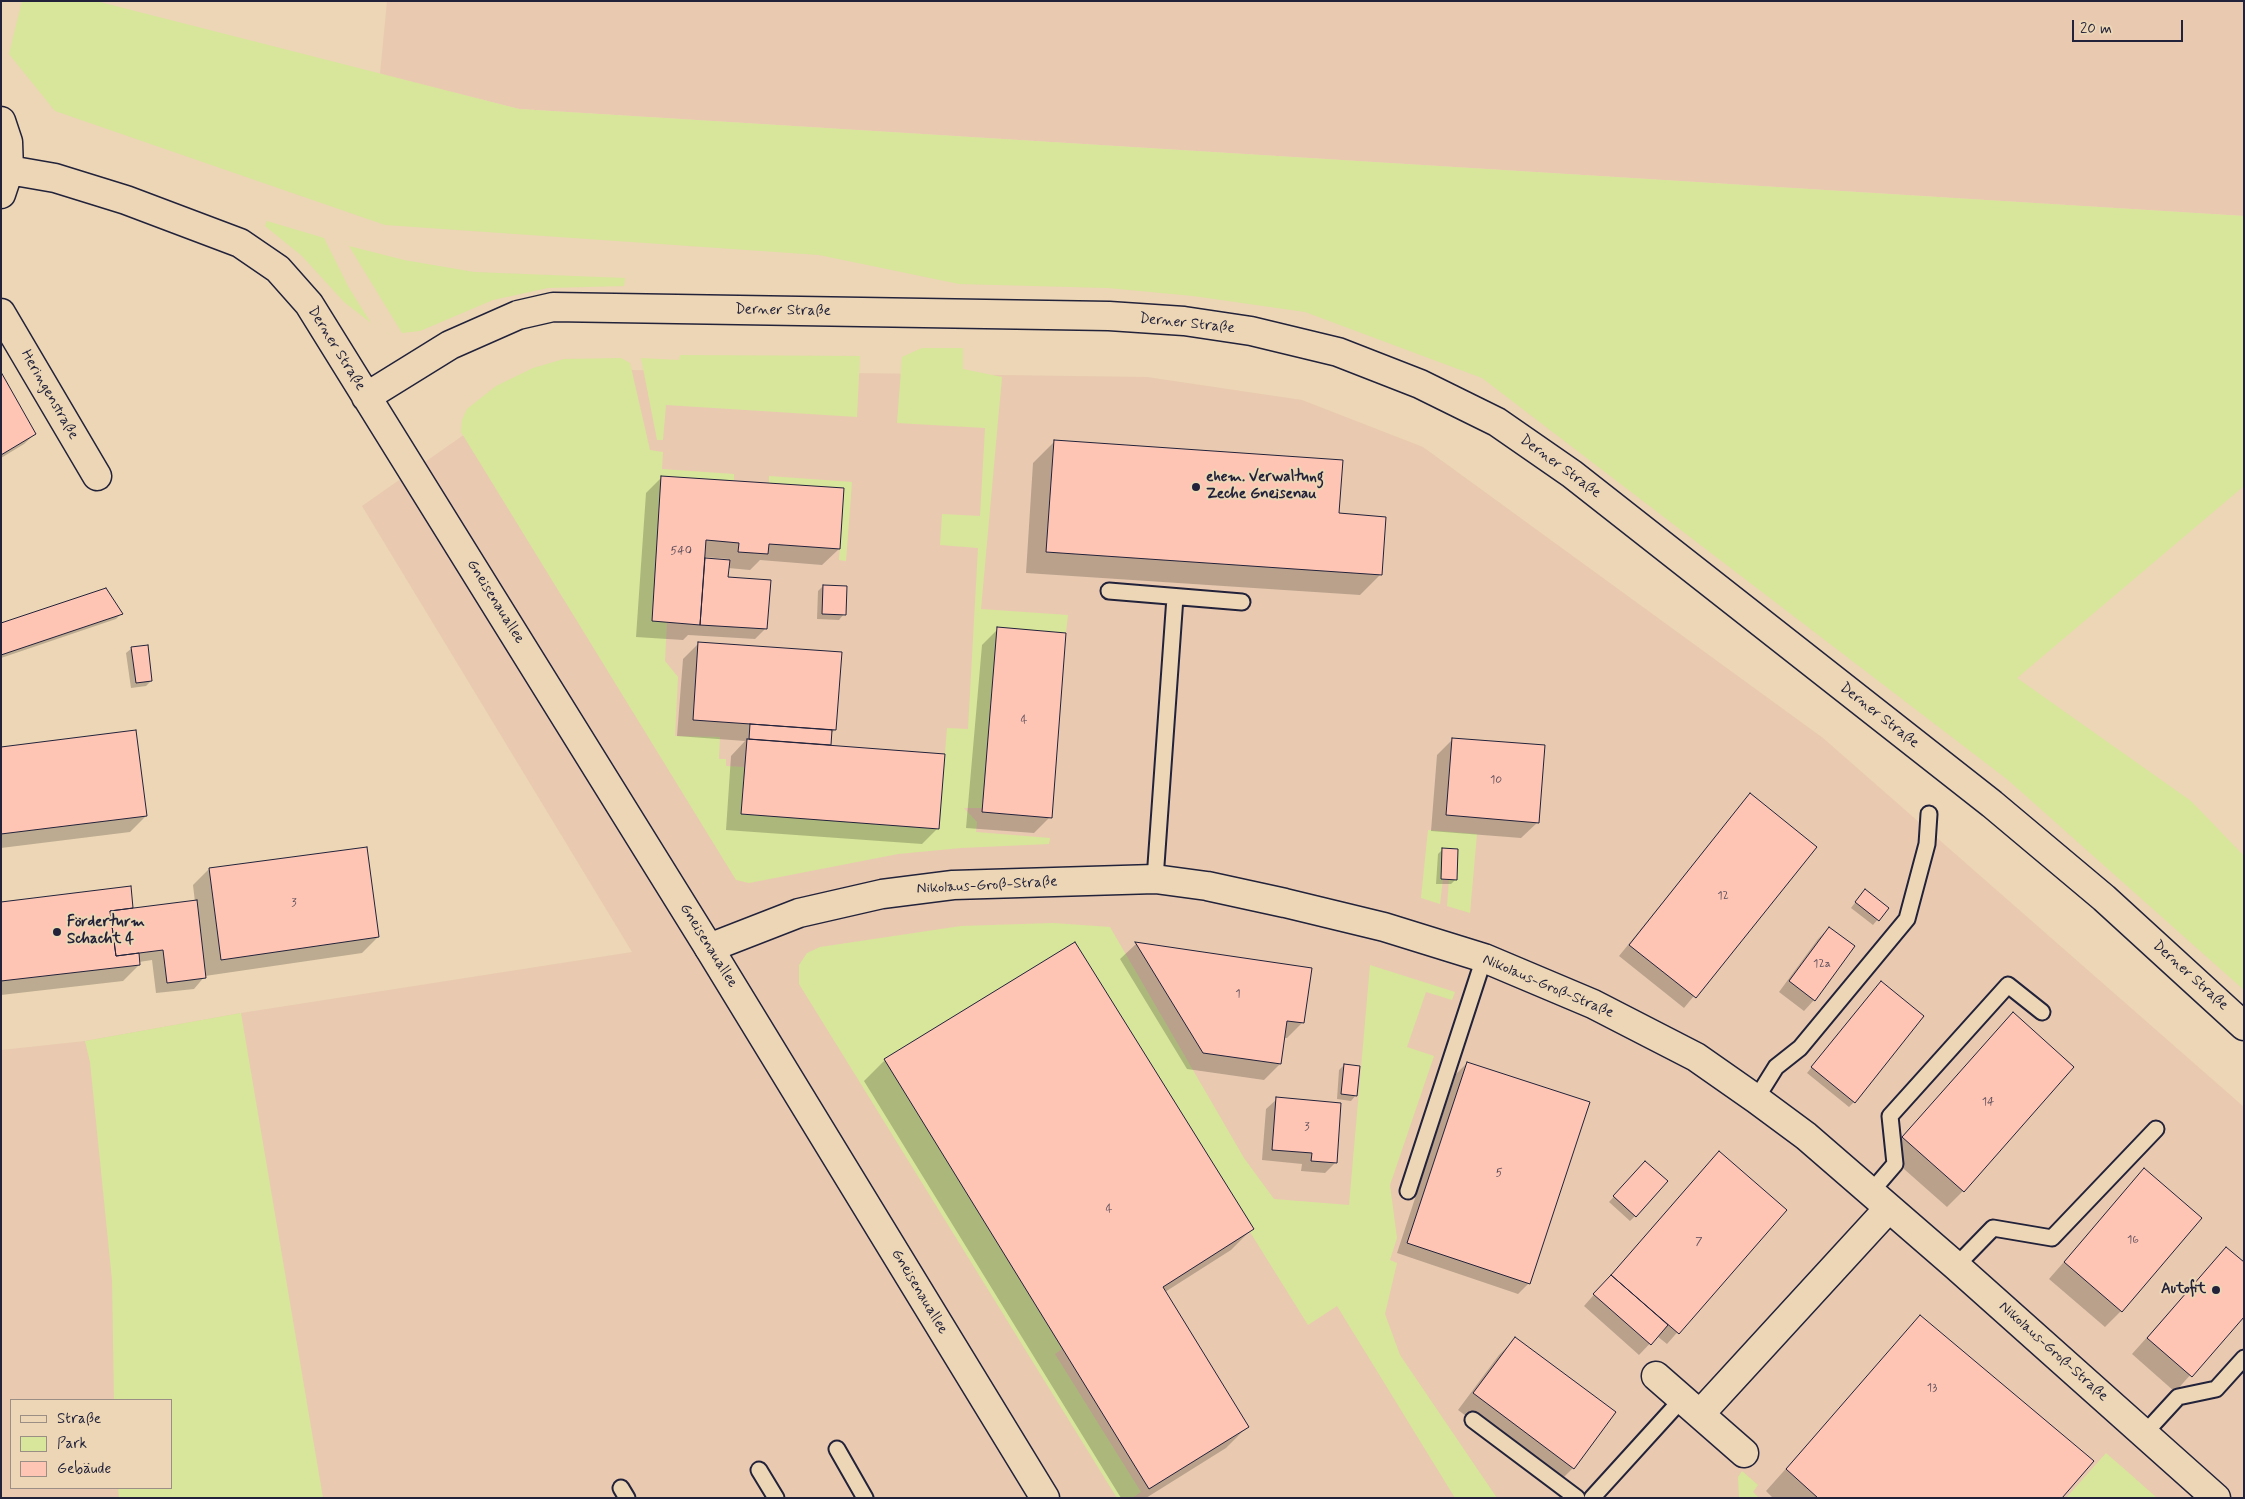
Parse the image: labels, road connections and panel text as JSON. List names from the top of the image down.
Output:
{
  "streets": {
    "main road": [
      "Derner Straße",
      "Heringenstraße",
      "Gneisenauallee",
      "Nikolaus-Groß-Straße"
    ]
  },
  "crossings": [
    ["Derner Straße", "Gneisenauallee"],
    ["Gneisenauallee", "Nikolaus-Groß-Straße"]
  ],
  "places": ["ehem. Verwaltung Zeche Gneisenau", "Förderturm Schacht 4", "Autofit"],
  "house_numbers": [
    "540",
    "4",
    "10",
    "12",
    "3",
    "12a",
    "1",
    "14",
    "3",
    "5",
    "4",
    "16",
    "7",
    "13"
  ],
  "legend": ["Straße", "Park", "Gebäude"],
  "scale_bar": "20 m"
}
